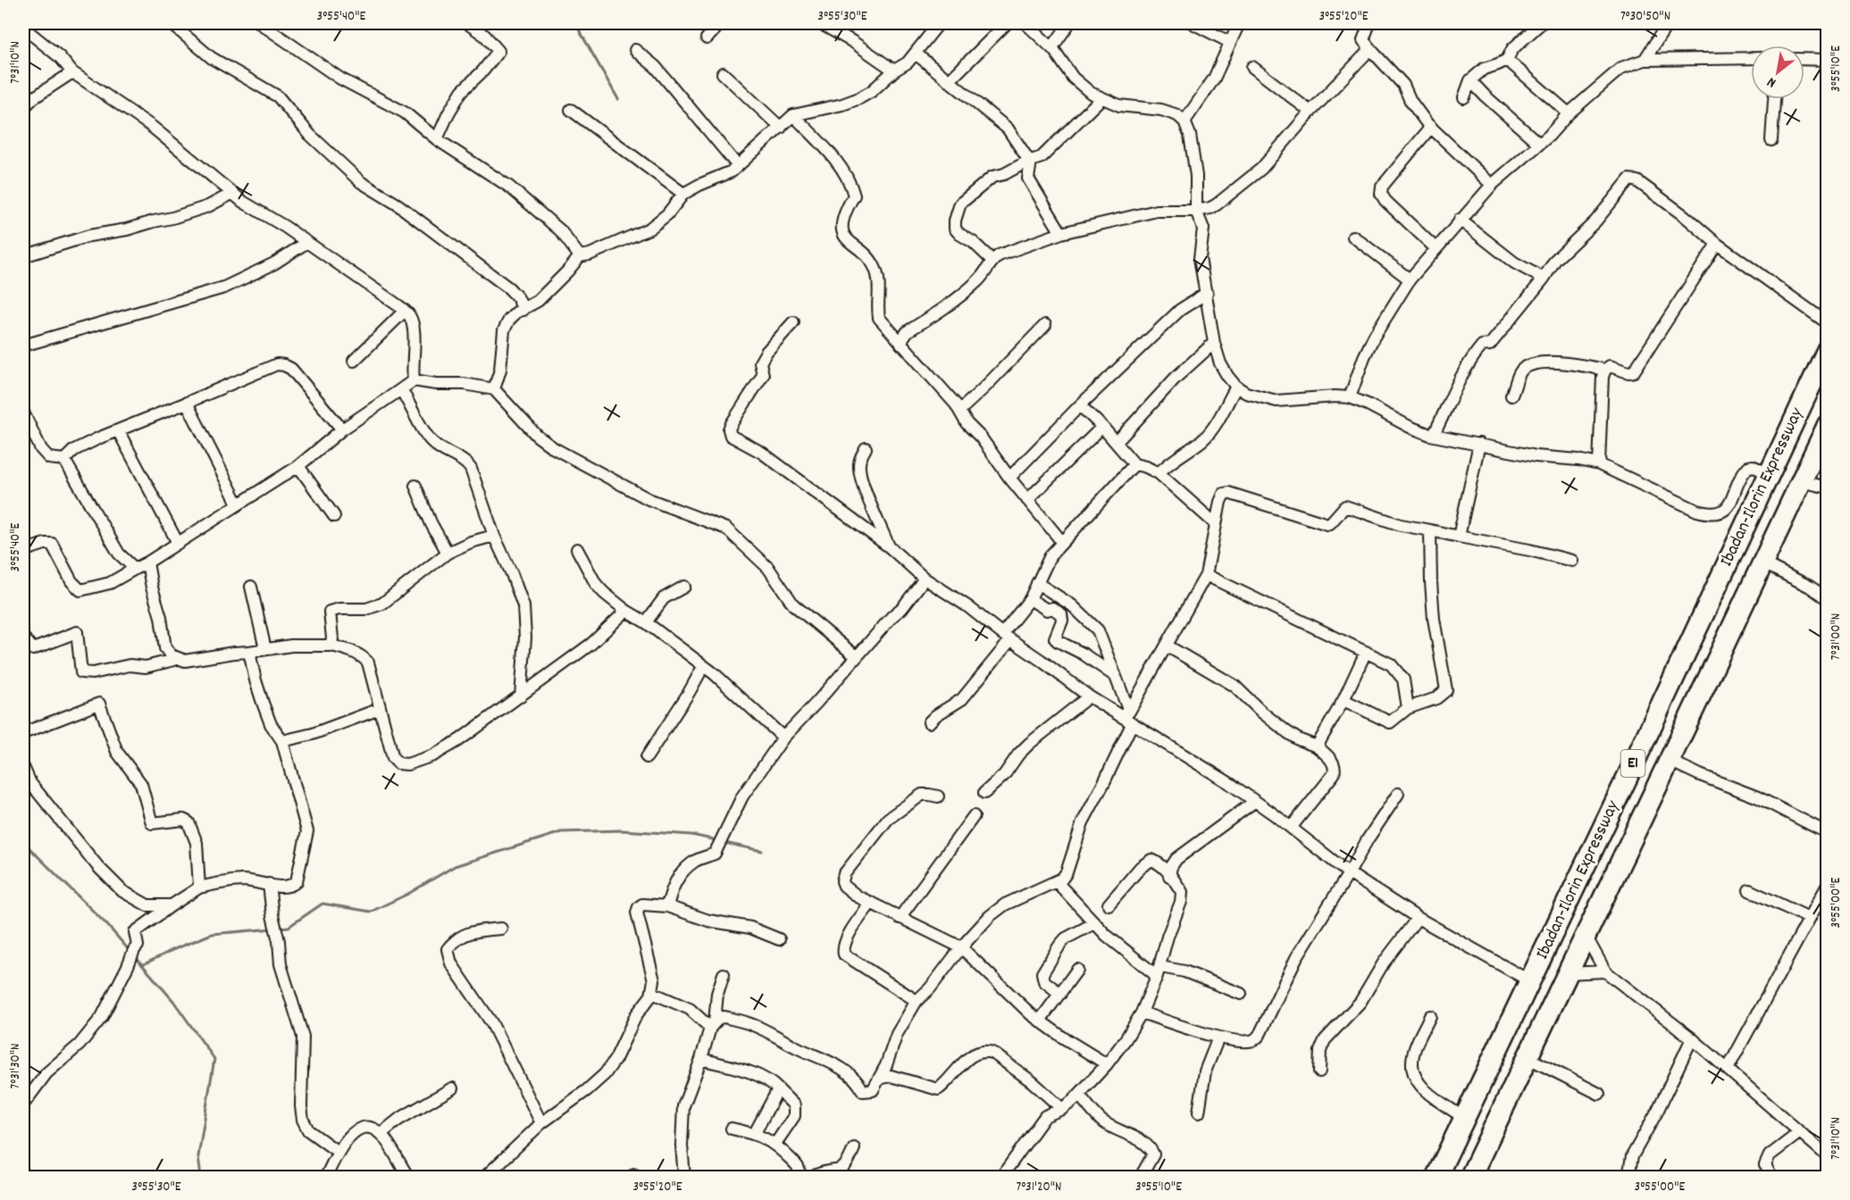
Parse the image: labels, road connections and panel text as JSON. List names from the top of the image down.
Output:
{
  "streets": {
    "highway": ["Ibadan-Ilorin Expressway", "E1"]
  },
  "north": "bottom left",
  "coordinates": [
    "3°55'40\"E",
    "3°55'30\"E",
    "3°55'20\"E",
    "7°30'50\"N",
    "7°31'10\"N",
    "3°55'10\"E",
    "7°31'00\"N",
    "3°55'00\"E",
    "7°31'30\"N",
    "7°31'20\"N"
  ]
}
